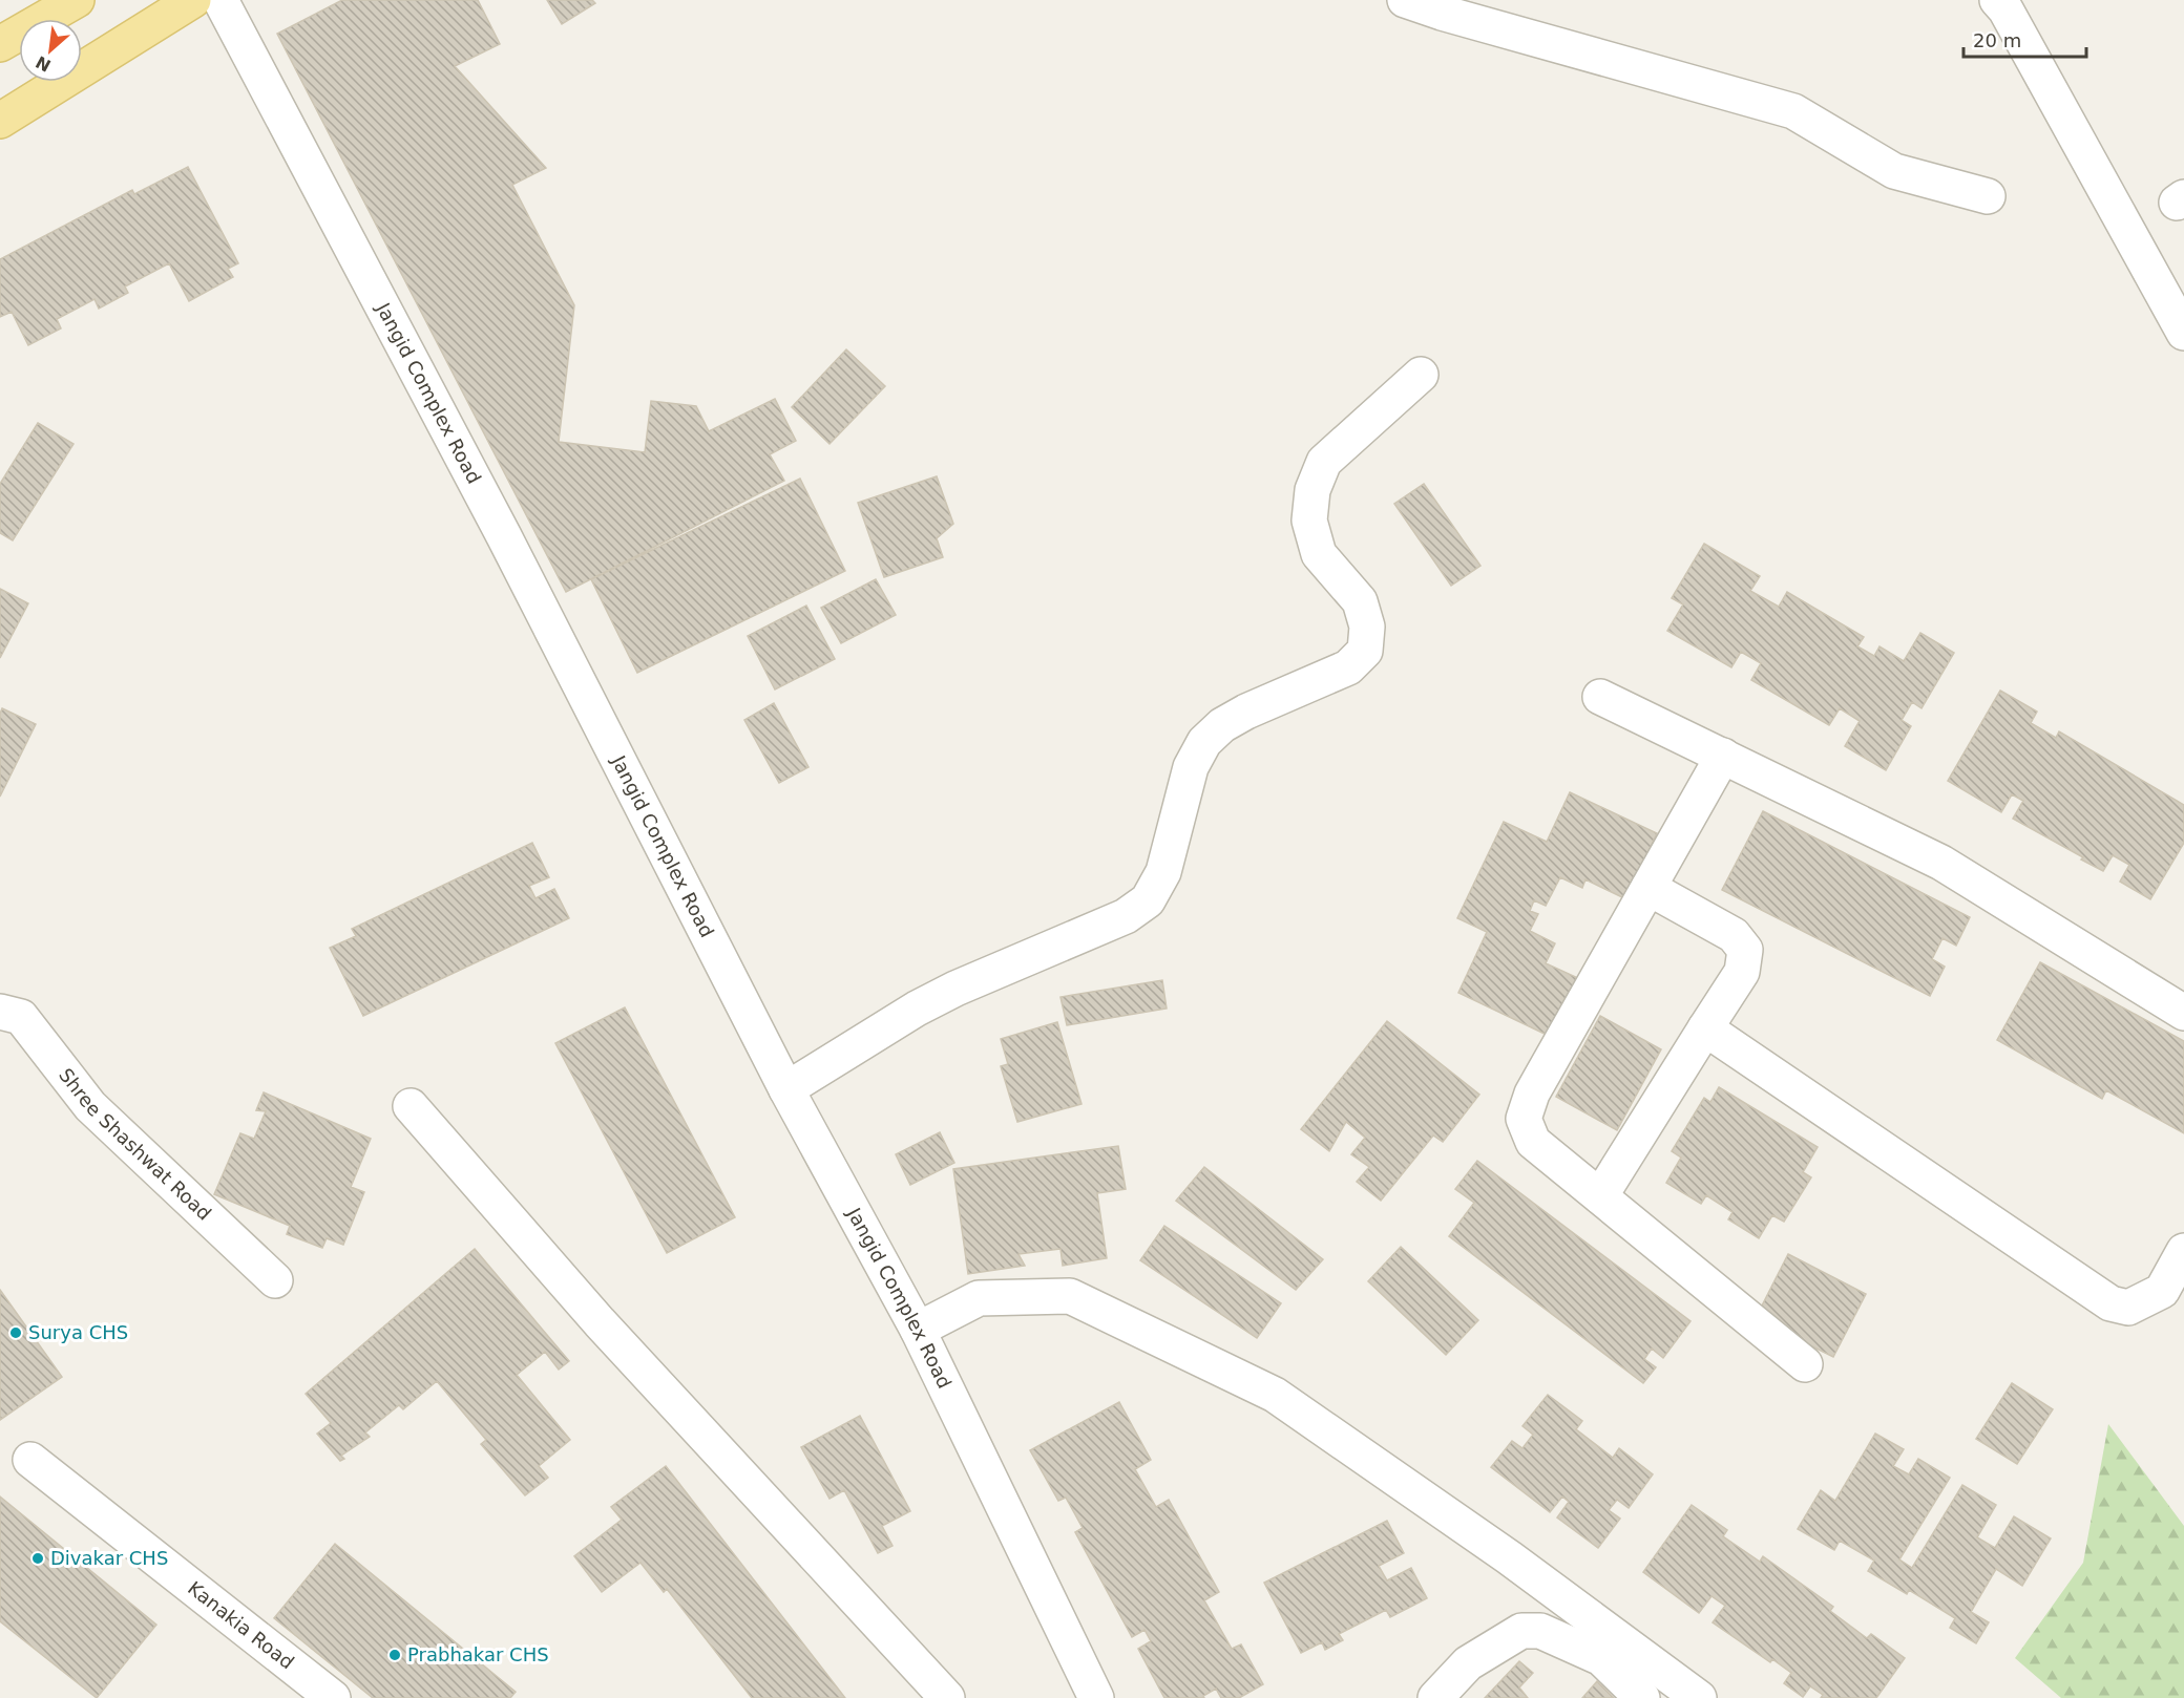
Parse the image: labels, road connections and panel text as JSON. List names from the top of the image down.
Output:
{
  "streets": {
    "street": ["Jangid Complex Road", "Shree Shashwat Road", "Kanakia Road"]
  },
  "places": ["Surya CHS", "Divakar CHS", "Prabhakar CHS"],
  "scale_bar": "20 m",
  "north": "bottom left"
}
